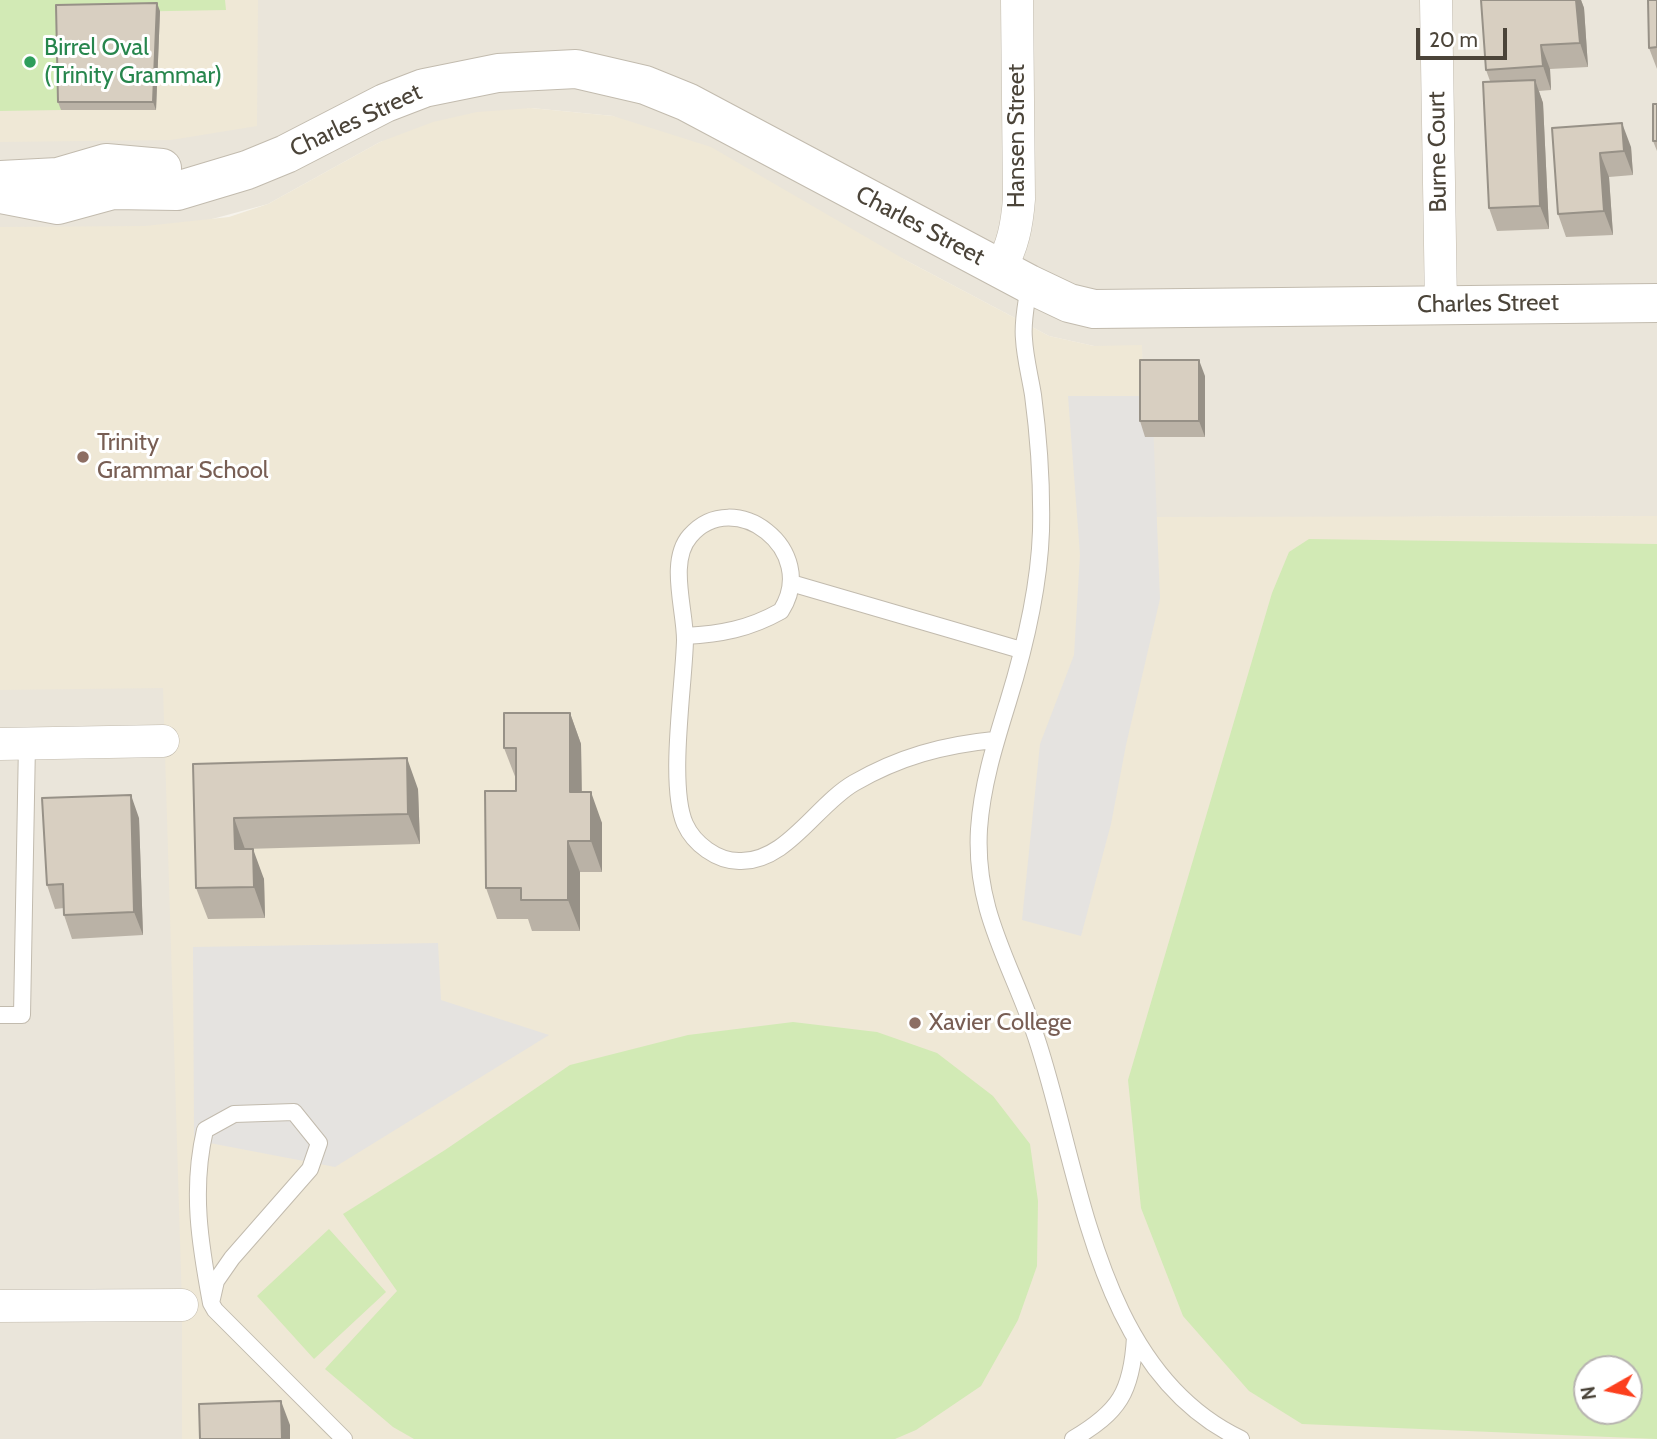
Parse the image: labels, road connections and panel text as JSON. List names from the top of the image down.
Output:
{
  "streets": {
    "street": ["Charles Street", "Hansen Street", "Burne Court"]
  },
  "crossings": [
    ["Charles Street", "Hansen Street"],
    ["Charles Street", "Burne Court"]
  ],
  "places": ["Birrel Oval (Trinity Grammar)", "Trinity Grammar School", "Xavier College"],
  "scale_bar": "20 m",
  "north": "left"
}
